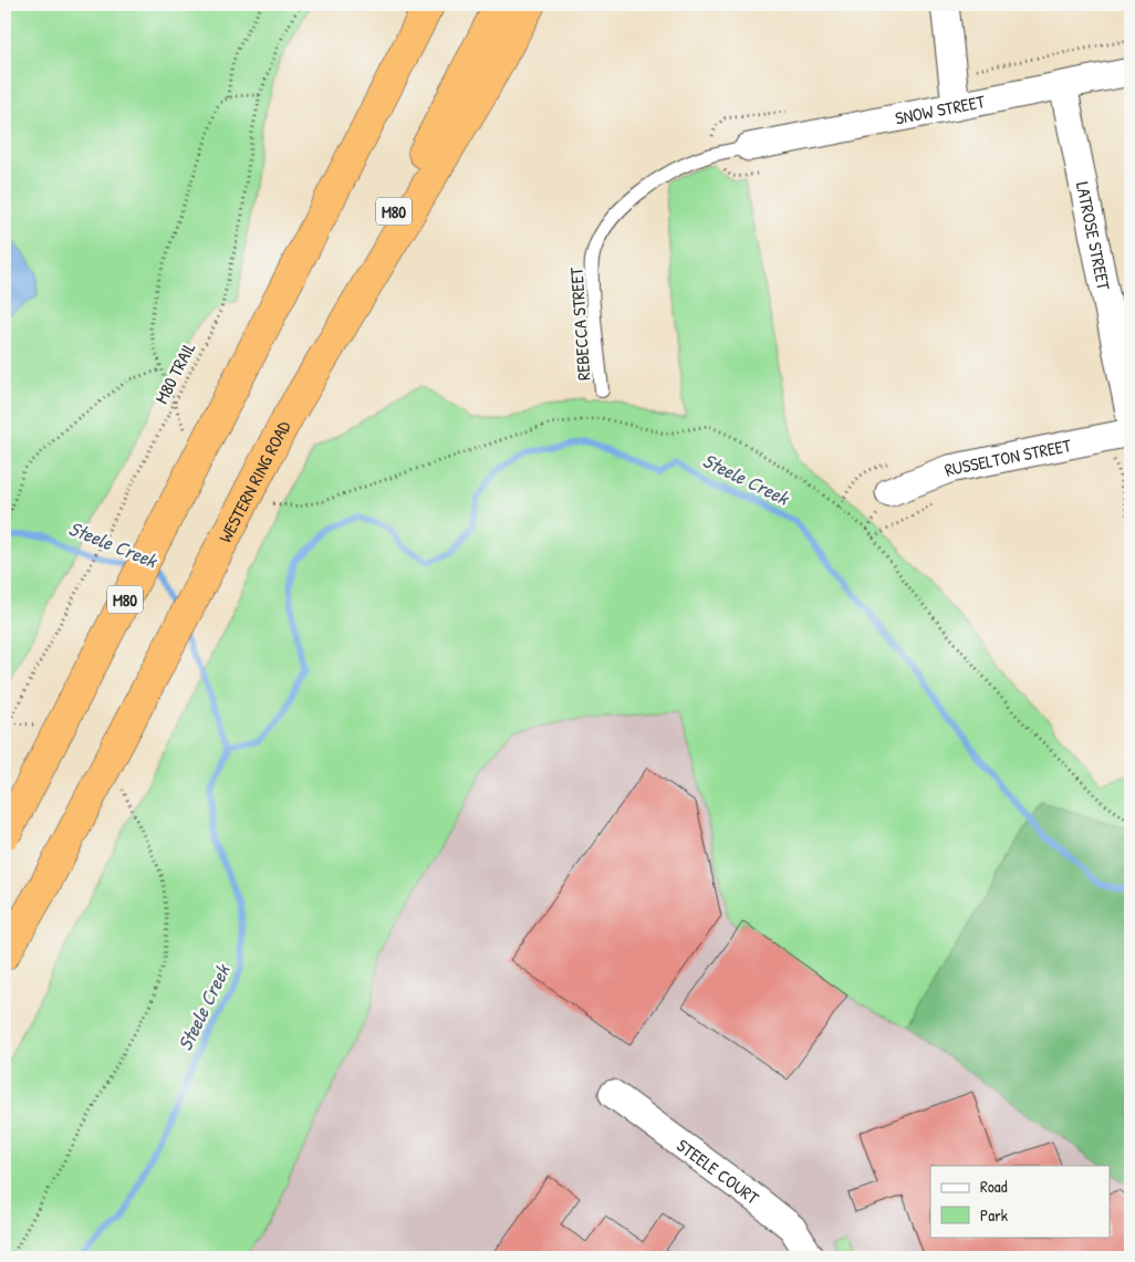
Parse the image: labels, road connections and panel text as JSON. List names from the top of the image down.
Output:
{
  "streets": {
    "highway": ["M80", "WESTERN RING ROAD"],
    "street": [
      "SNOW STREET",
      "LATROSE STREET",
      "RUSSELTON STREET",
      "STEELE COURT"
    ],
    "lane": ["REBECCA STREET"],
    "path": ["M80 TRAIL"]
  },
  "crossings": [
    ["SNOW STREET", "LATROSE STREET"],
    ["SNOW STREET", "REBECCA STREET"]
  ],
  "water": ["Steele Creek"],
  "legend": ["Road", "Park"]
}
